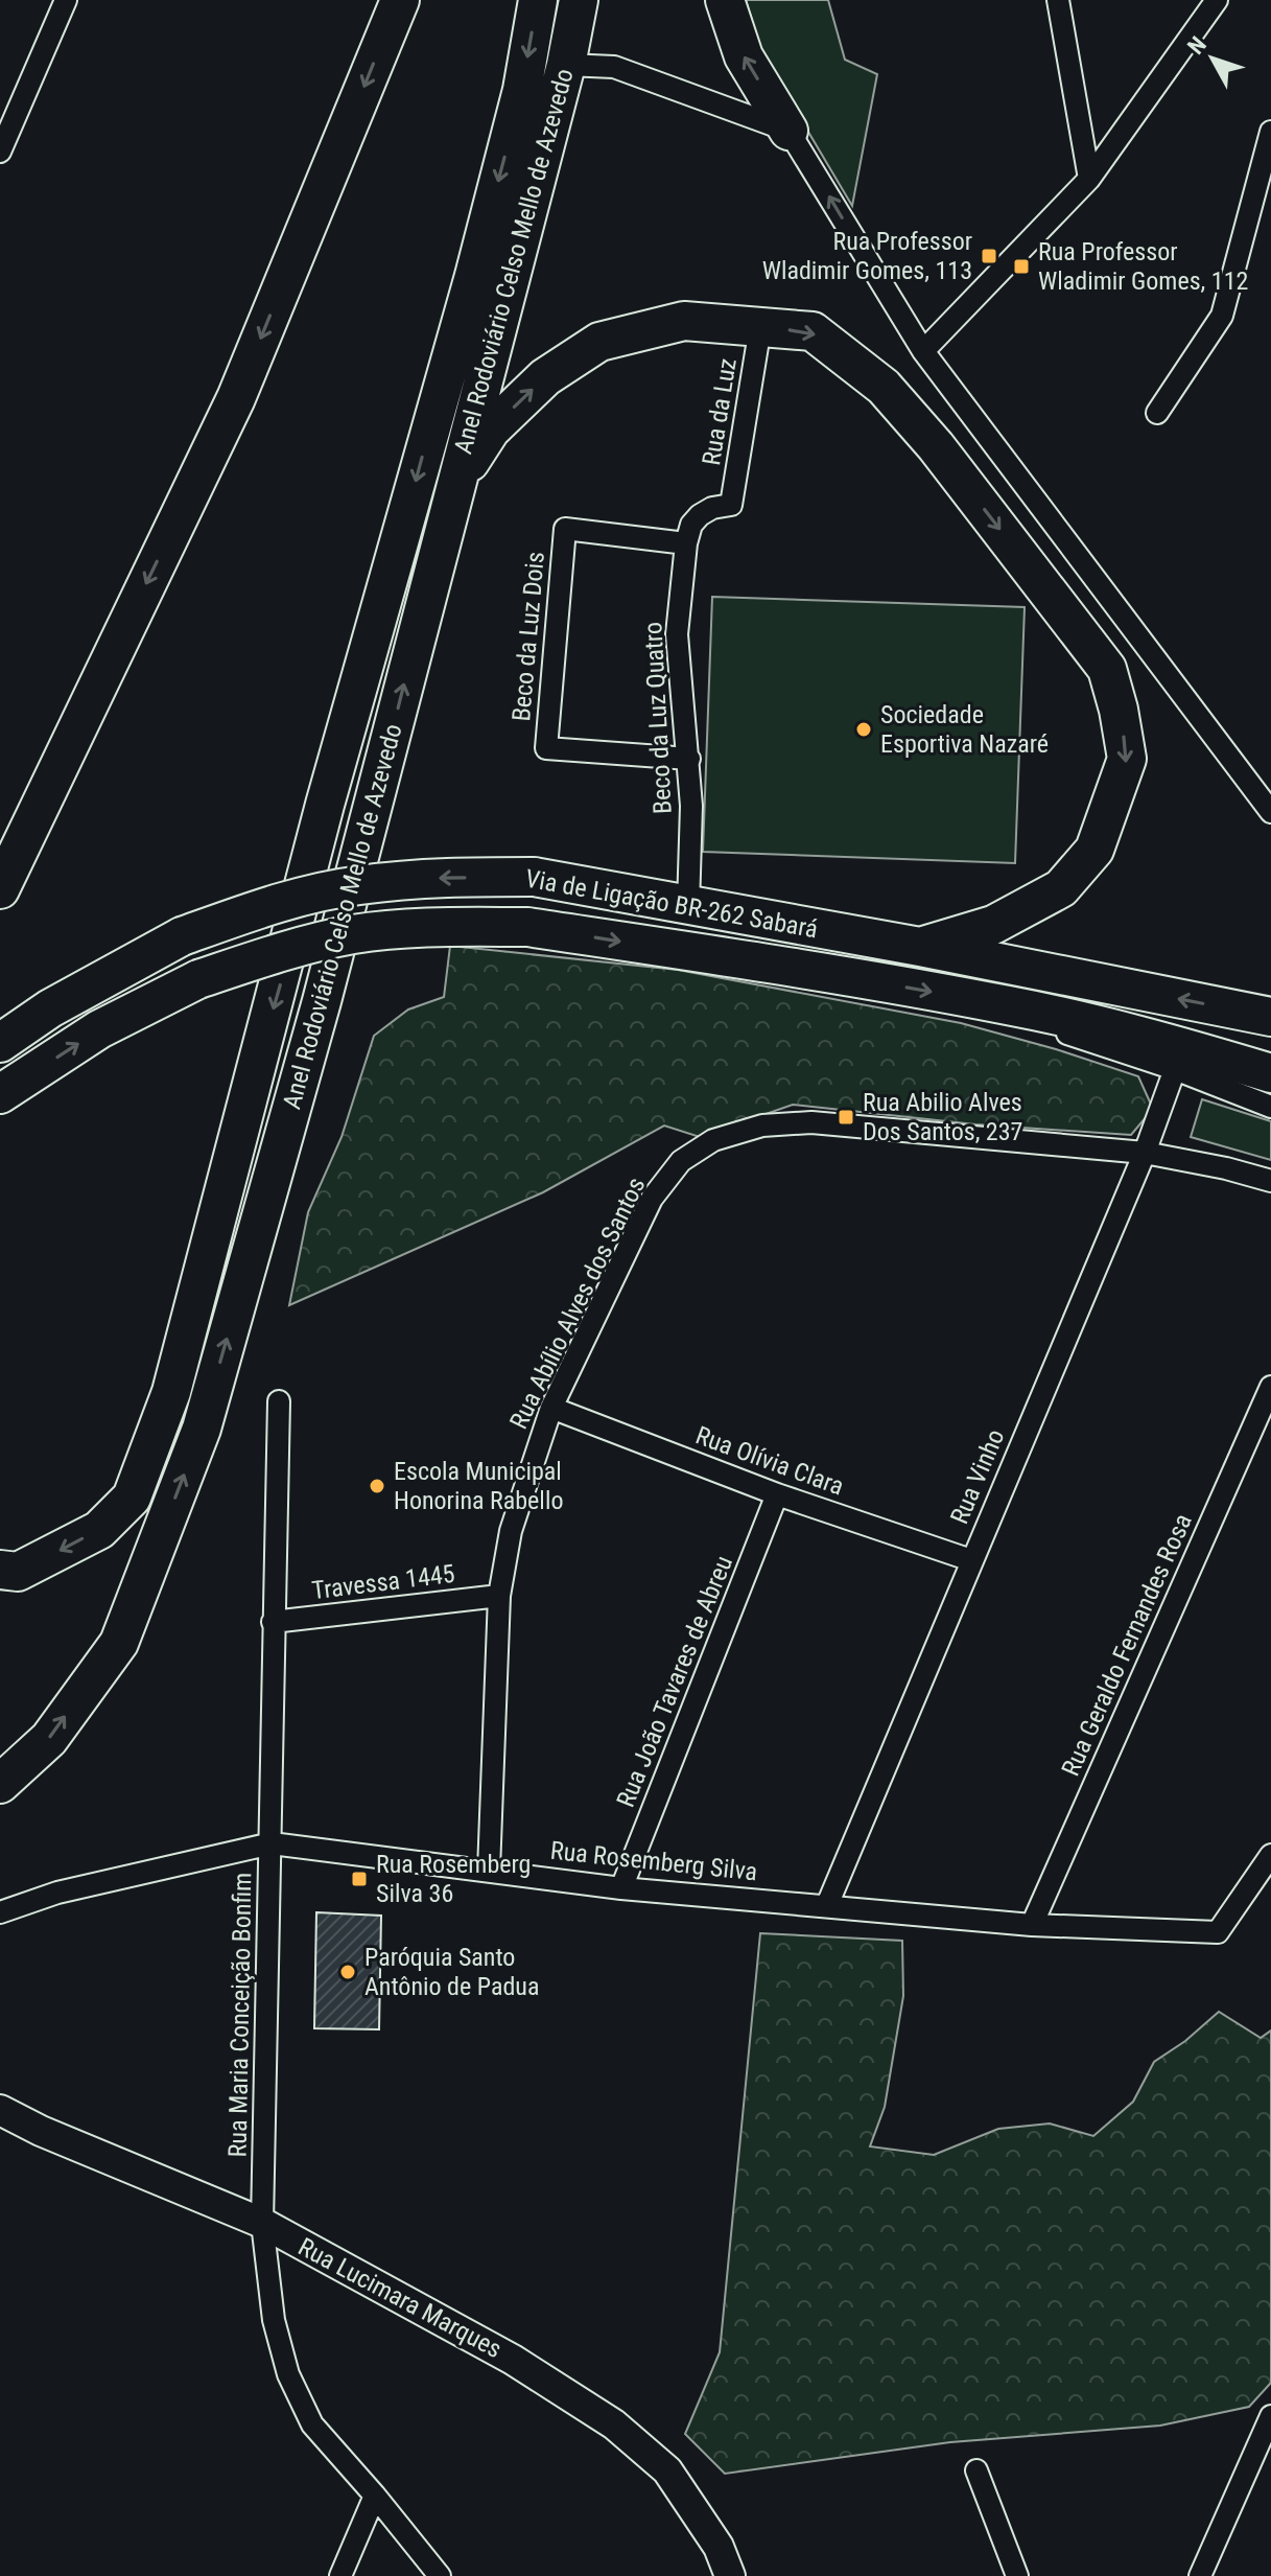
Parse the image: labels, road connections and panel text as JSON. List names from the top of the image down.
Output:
{
  "streets": {
    "highway": ["Anel Rodoviário Celso Mello de Azevedo", "Via de Ligação BR-262 Sabará"],
    "street": [
      "Rua da Luz",
      "Beco da Luz Dois",
      "Beco da Luz Quatro",
      "Rua Abílio Alves dos Santos",
      "Rua Olívia Clara",
      "Rua Vinho",
      "Travessa 1445",
      "Rua Geraldo Fernandes Rosa",
      "Rua João Tavares de Abreu",
      "Rua Rosemberg Silva",
      "Rua Maria Conceição Bonfim",
      "Rua Lucimara Marques"
    ]
  },
  "crossings": [
    ["Rua da Luz", "Beco da Luz Quatro"],
    ["Beco da Luz Dois", "Beco da Luz Quatro"],
    ["Beco da Luz Quatro", "Via de Ligação BR-262 Sabará"],
    ["Via de Ligação BR-262 Sabará", "Rua Vinho"],
    ["Rua Abílio Alves dos Santos", "Rua Olívia Clara"],
    ["Rua Abílio Alves dos Santos", "Rua Vinho"],
    ["Rua Abílio Alves dos Santos", "Travessa 1445"],
    ["Rua Abílio Alves dos Santos", "Rua Rosemberg Silva"],
    ["Rua Olívia Clara", "Rua Vinho"],
    ["Rua Olívia Clara", "Rua João Tavares de Abreu"],
    ["Rua Vinho", "Rua Rosemberg Silva"],
    ["Travessa 1445", "Rua Maria Conceição Bonfim"],
    ["Rua Geraldo Fernandes Rosa", "Rua Rosemberg Silva"],
    ["Rua João Tavares de Abreu", "Rua Rosemberg Silva"],
    ["Rua Rosemberg Silva", "Rua Maria Conceição Bonfim"],
    ["Rua Maria Conceição Bonfim", "Rua Lucimara Marques"]
  ],
  "places": {
    "transit": [
      "Rua Professor Wladimir Gomes, 113",
      "Rua Professor Wladimir Gomes, 112",
      "Rua Abilio Alves Dos Santos, 237",
      "Rua Rosemberg Silva 36"
    ],
    "other": ["Sociedade Esportiva Nazaré", "Escola Municipal Honorina Rabello", "Paróquia Santo Antônio de Padua"]
  },
  "north": "top left"
}
